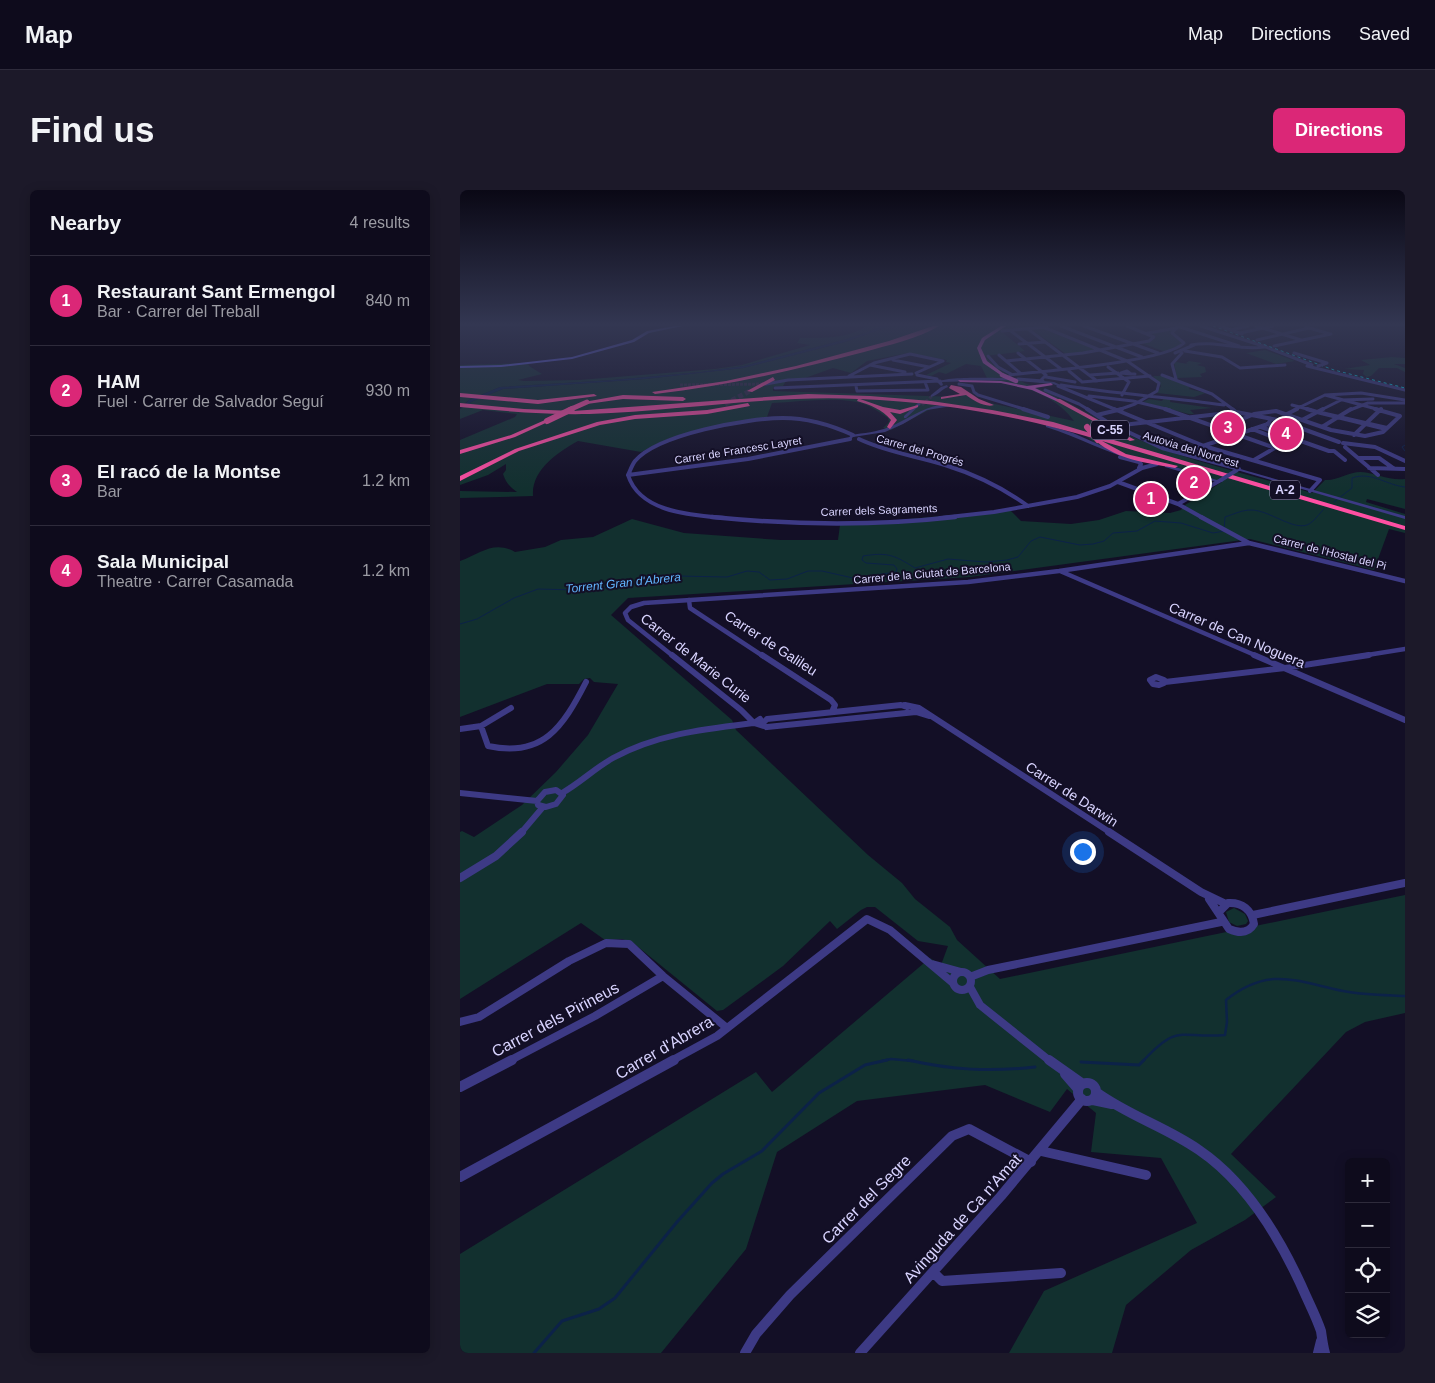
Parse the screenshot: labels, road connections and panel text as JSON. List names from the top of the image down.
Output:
{
  "streets": {
    "highway": ["C-55", "Autovia del Nord-est", "A-2"],
    "street": [
      "Carrer de Francesc Layret",
      "Carrer del Progrés",
      "Carrer dels Sagraments",
      "Carrer de l'Hostal del Pi",
      "Carrer de la Ciutat de Barcelona",
      "Carrer de Can Noguera",
      "Carrer de Galileu",
      "Carrer de Marie Curie",
      "Carrer de Darwin",
      "Carrer dels Pirineus",
      "Carrer d'Abrera",
      "Carrer del Segre",
      "Avinguda de Ca n'Amat"
    ]
  },
  "crossings": [
    ["C-55", "Autovia del Nord-est"],
    ["Carrer de Francesc Layret", "Carrer dels Sagraments"],
    ["Carrer del Progrés", "Carrer dels Sagraments"],
    ["Carrer de l'Hostal del Pi", "Carrer de la Ciutat de Barcelona"],
    ["Carrer de la Ciutat de Barcelona", "Carrer de Can Noguera"],
    ["Carrer de la Ciutat de Barcelona", "Carrer de Galileu"],
    ["Carrer de la Ciutat de Barcelona", "Carrer de Marie Curie"],
    ["Carrer del Segre", "Avinguda de Ca n'Amat"]
  ],
  "water": ["Torrent Gran d'Abrera"],
  "page": {
    "header": "Map",
    "nav": ["Map", "Directions", "Saved"],
    "buttons": "Directions",
    "title": "Find us",
    "heading": ["Nearby", "4 results"],
    "list": [
      {
        "mark": "1",
        "name": "Restaurant Sant Ermengol",
        "note": "Bar · Carrer del Treball",
        "value": "840 m"
      },
      {
        "mark": "2",
        "name": "HAM",
        "note": "Fuel · Carrer de Salvador Seguí",
        "value": "930 m"
      },
      {
        "mark": "3",
        "name": "El racó de la Montse",
        "note": "Bar",
        "value": "1.2 km"
      },
      {
        "mark": "4",
        "name": "Sala Municipal",
        "note": "Theatre · Carrer Casamada",
        "value": "1.2 km"
      }
    ],
    "pins": [
      "3",
      "4",
      "2",
      "1"
    ],
    "map_buttons": ["+", "−"]
  }
}
